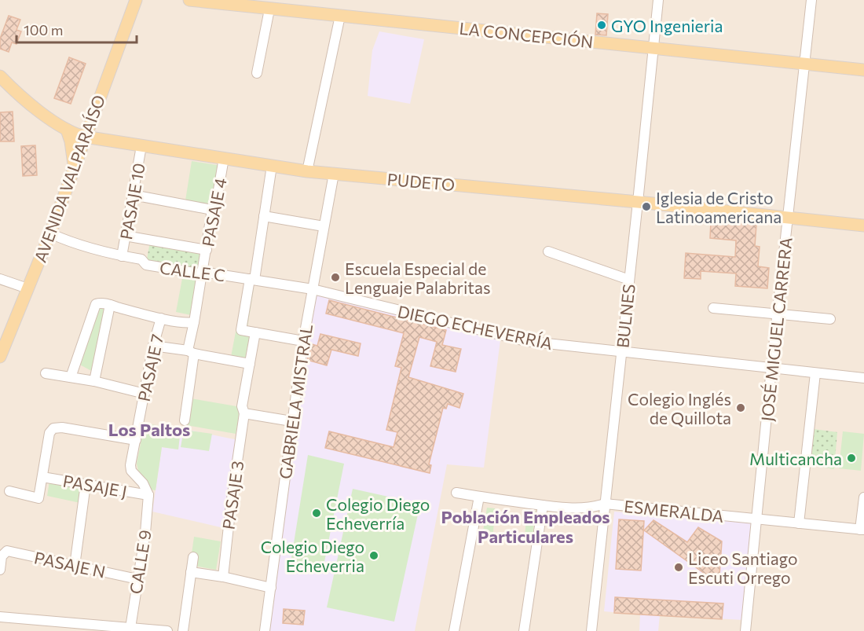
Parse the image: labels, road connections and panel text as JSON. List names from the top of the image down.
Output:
{
  "streets": {
    "main road": ["LA CONCEPCIÓN", "AVENIDA VALPARAÍSO", "PUDETO"],
    "street": [
      "PASAJE 10",
      "PASAJE 4",
      "CALLE C",
      "BULNES",
      "DIEGO ECHEVERRÍA",
      "JOSÉ MIGUEL CARRERA",
      "PASAJE 7",
      "GABRIELA MISTRAL",
      "PASAJE J",
      "PASAJE 3",
      "ESMERALDA",
      "CALLE 9",
      "PASAJE N"
    ]
  },
  "crossings": [
    ["LA CONCEPCIÓN", "BULNES"],
    ["LA CONCEPCIÓN", "JOSÉ MIGUEL CARRERA"],
    ["AVENIDA VALPARAÍSO", "PUDETO"],
    ["AVENIDA VALPARAÍSO", "CALLE C"],
    ["PUDETO", "PASAJE 10"],
    ["PUDETO", "PASAJE 4"],
    ["PUDETO", "BULNES"],
    ["PUDETO", "JOSÉ MIGUEL CARRERA"],
    ["PUDETO", "GABRIELA MISTRAL"],
    ["PASAJE 10", "CALLE C"],
    ["PASAJE 4", "CALLE C"],
    ["CALLE C", "DIEGO ECHEVERRÍA"],
    ["CALLE C", "GABRIELA MISTRAL"],
    ["BULNES", "DIEGO ECHEVERRÍA"],
    ["BULNES", "ESMERALDA"],
    ["DIEGO ECHEVERRÍA", "JOSÉ MIGUEL CARRERA"],
    ["DIEGO ECHEVERRÍA", "GABRIELA MISTRAL"],
    ["JOSÉ MIGUEL CARRERA", "ESMERALDA"],
    ["PASAJE 7", "PASAJE J"],
    ["PASAJE 7", "CALLE 9"],
    ["PASAJE J", "CALLE 9"],
    ["CALLE 9", "PASAJE N"]
  ],
  "districts": ["Los Paltos", "Población Empleados Particulares"],
  "places": [
    "GYO Ingenieria",
    "Iglesia de Cristo Latinoamericana",
    "Escuela Especial de Lenguaje Palabritas",
    "Colegio Inglés de Quillota",
    "Multicancha",
    "Colegio Diego Echeverría",
    "Colegio Diego Echeverria",
    "Liceo Santiago Escuti Orrego"
  ],
  "scale_bar": "100 m"
}
